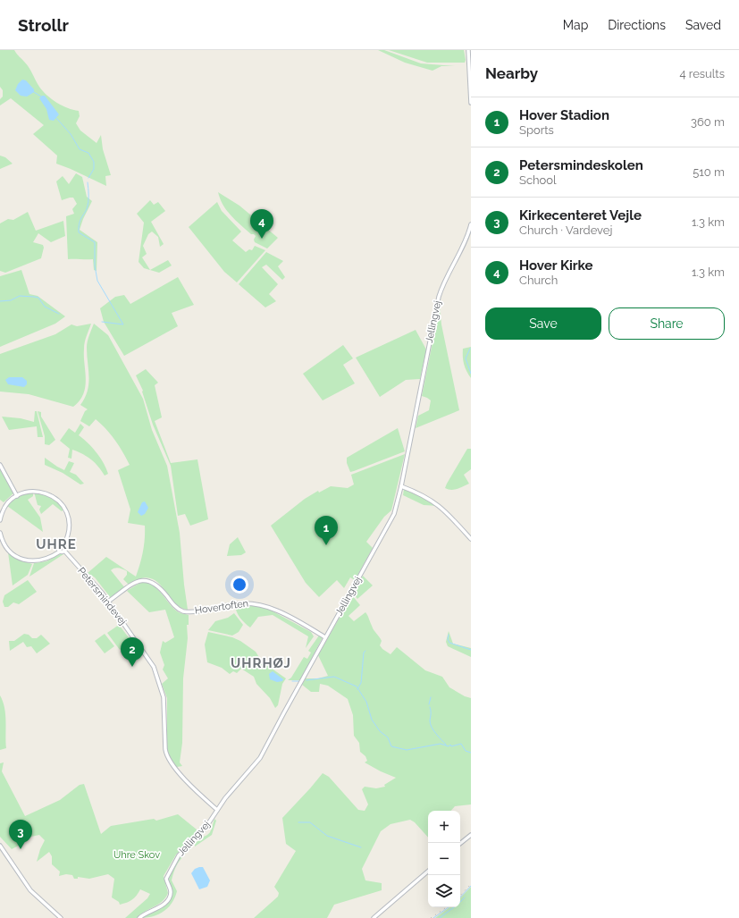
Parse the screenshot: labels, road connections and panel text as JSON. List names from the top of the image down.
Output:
{
  "streets": {
    "street": ["Jellingvej", "Petersmindevej", "Hovertoften"]
  },
  "crossings": [
    ["Jellingvej", "Petersmindevej"],
    ["Jellingvej", "Hovertoften"],
    ["Petersmindevej", "Hovertoften"]
  ],
  "districts": ["UHRE", "UHRHØJ"],
  "parks": ["Uhre Skov"],
  "page": {
    "header": "Strollr",
    "nav": ["Map", "Directions", "Saved"],
    "heading": ["Nearby", "4 results"],
    "list": [
      {
        "mark": "1",
        "name": "Hover Stadion",
        "note": "Sports",
        "value": "360 m"
      },
      {
        "mark": "2",
        "name": "Petersmindeskolen",
        "note": "School",
        "value": "510 m"
      },
      {
        "mark": "3",
        "name": "Kirkecenteret Vejle",
        "note": "Church · Vardevej",
        "value": "1.3 km"
      },
      {
        "mark": "4",
        "name": "Hover Kirke",
        "note": "Church",
        "value": "1.3 km"
      }
    ],
    "pins": [
      "4",
      "1",
      "2",
      "3"
    ],
    "buttons": ["Save", "Share"],
    "map_buttons": ["+", "−"]
  }
}
